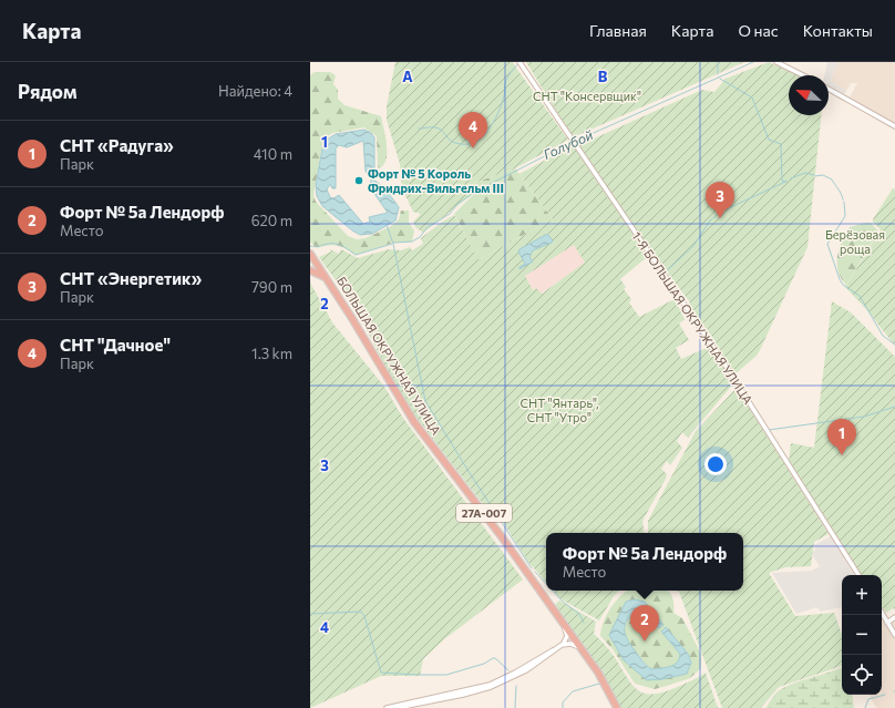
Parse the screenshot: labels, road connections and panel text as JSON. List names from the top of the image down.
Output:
{
  "streets": {
    "highway": ["БОЛЬШАЯ ОКРУЖНАЯ УЛИЦА", "27А-007"],
    "street": ["1-Я БОЛЬШАЯ ОКРУЖНАЯ УЛИЦА"]
  },
  "water": ["Голубой"],
  "parks": ["СНТ \"Консервщик\"", "Берёзовая роща", "СНТ \"Янтарь\", СНТ \"Утро\""],
  "places": ["Форт № 5 Король Фридрих-Вильгельм III"],
  "north": "top left",
  "page": {
    "header": "Карта",
    "nav": [
      "Главная",
      "Карта",
      "О нас",
      "Контакты"
    ],
    "heading": ["Рядом", "Найдено: 4"],
    "pins": [
      "4",
      "3",
      "1",
      "2"
    ],
    "list": [
      {
        "mark": "1",
        "name": "СНТ «Радуга»",
        "note": "Парк",
        "value": "410 m"
      },
      {
        "mark": "2",
        "name": "Форт № 5а Лендорф",
        "note": "Место",
        "value": "620 m"
      },
      {
        "mark": "3",
        "name": "СНТ «Энергетик»",
        "note": "Парк",
        "value": "790 m"
      },
      {
        "mark": "4",
        "name": "СНТ \"Дачное\"",
        "note": "Парк",
        "value": "1.3 km"
      }
    ],
    "popup": ["Форт № 5а Лендорф", "Место"],
    "map_buttons": ["+", "−"]
  },
  "grid": {
    "columns": ["A", "B"],
    "rows": [
      "1",
      "2",
      "3",
      "4"
    ]
  }
}
